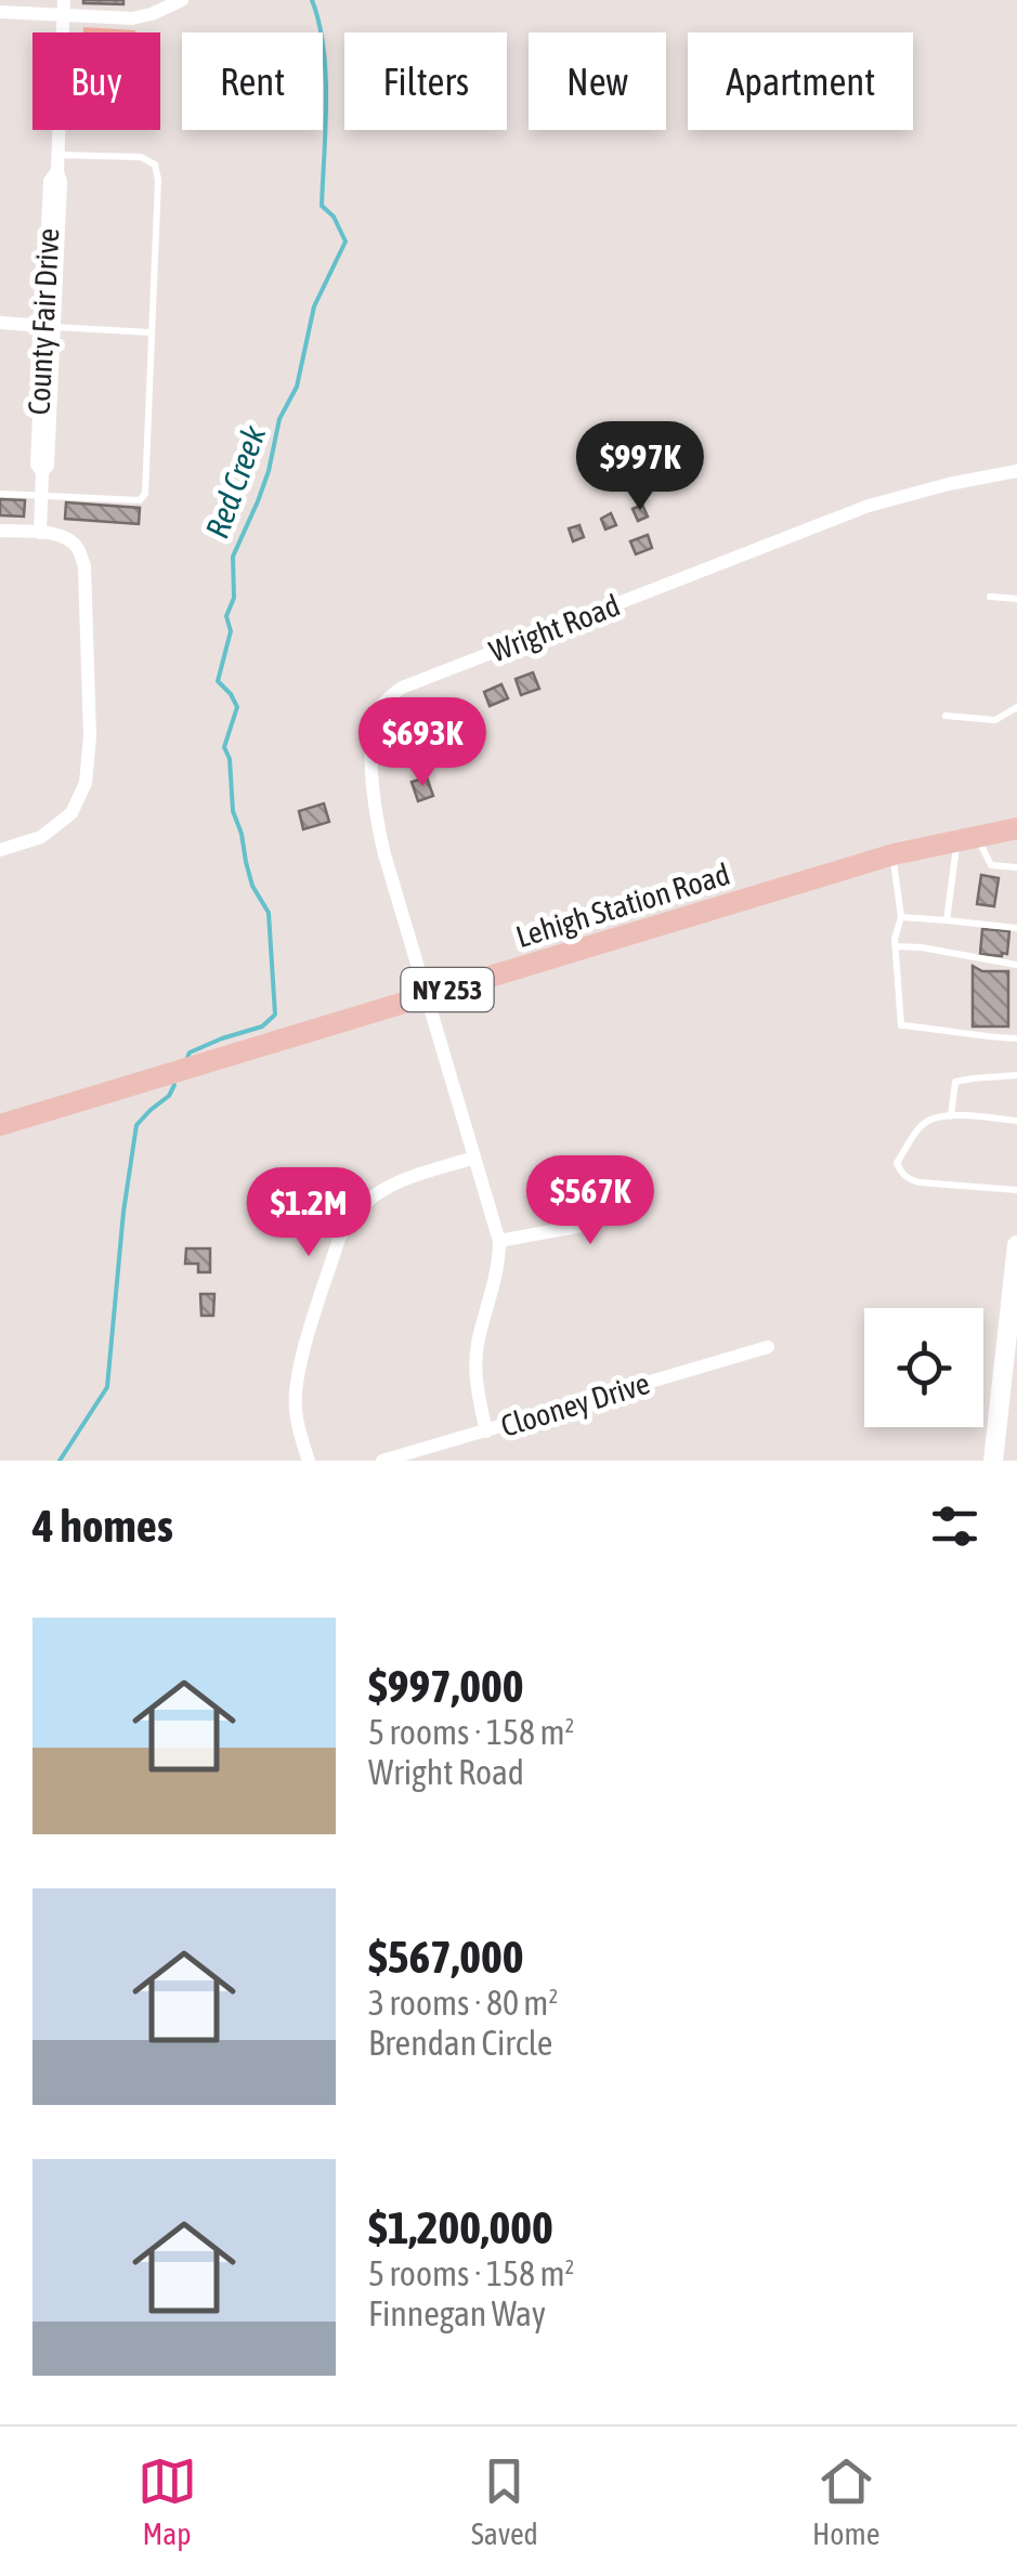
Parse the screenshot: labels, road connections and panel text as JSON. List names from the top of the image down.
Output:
{
  "streets": {
    "main road": ["Lehigh Station Road", "NY 253"],
    "street": ["County Fair Drive", "Wright Road", "Clooney Drive"]
  },
  "crossings": [
    ["Wright Road", "Lehigh Station Road"]
  ],
  "water": ["Red Creek"],
  "page": {
    "chip": [
      "Buy",
      "Rent",
      "Filters",
      "New",
      "Apartment"
    ],
    "price": [
      "$997K",
      "$693K",
      "$567K",
      "$1.2M"
    ],
    "heading": "4 homes",
    "list": [
      {
        "name": "$997,000",
        "note": "5 rooms · 158 m² · Wright Road"
      },
      {
        "name": "$567,000",
        "note": "3 rooms · 80 m² · Brendan Circle"
      },
      {
        "name": "$1,200,000",
        "note": "5 rooms · 158 m² · Finnegan Way"
      }
    ],
    "tabs": ["Map", "Saved", "Home"]
  }
}
